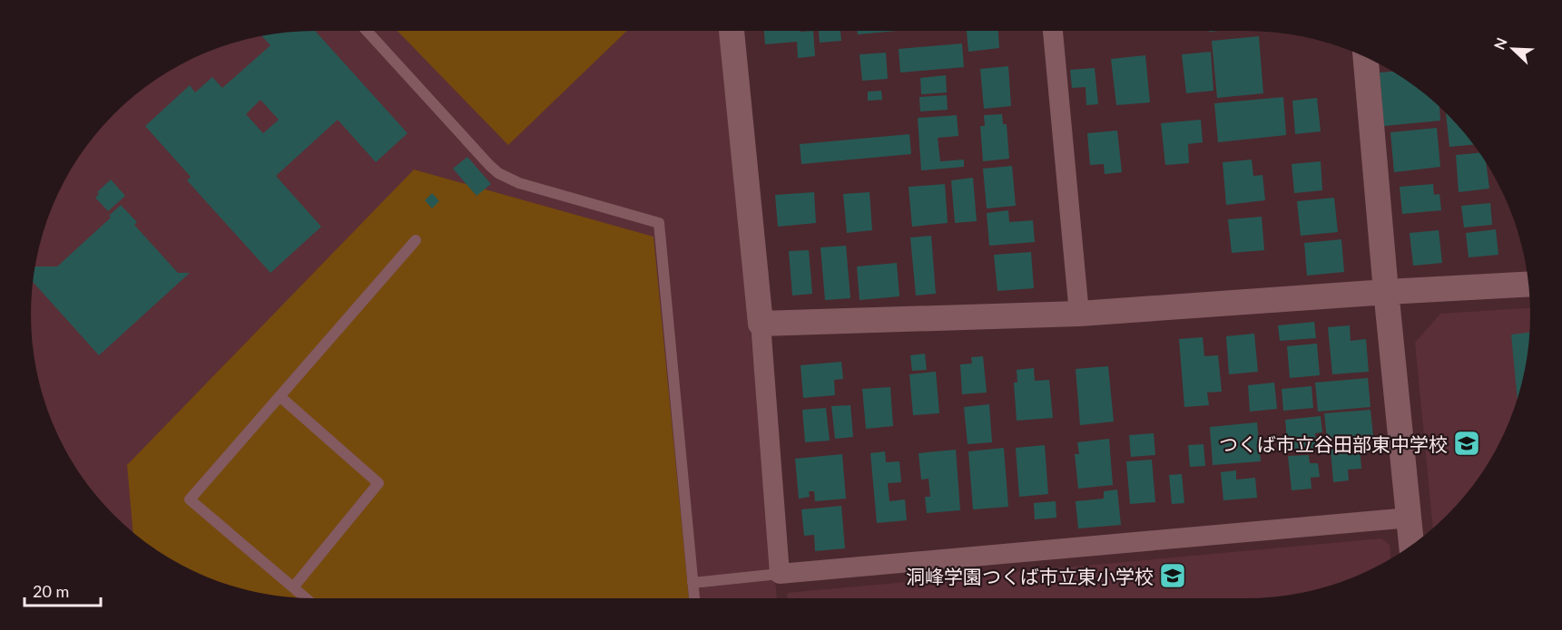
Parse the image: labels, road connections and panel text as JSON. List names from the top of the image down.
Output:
{
  "places": {
    "school or university": ["つくば市立谷田部東中学校", "洞峰学園つくば市立東小学校"]
  },
  "scale_bar": "20 m",
  "north": "top left"
}
